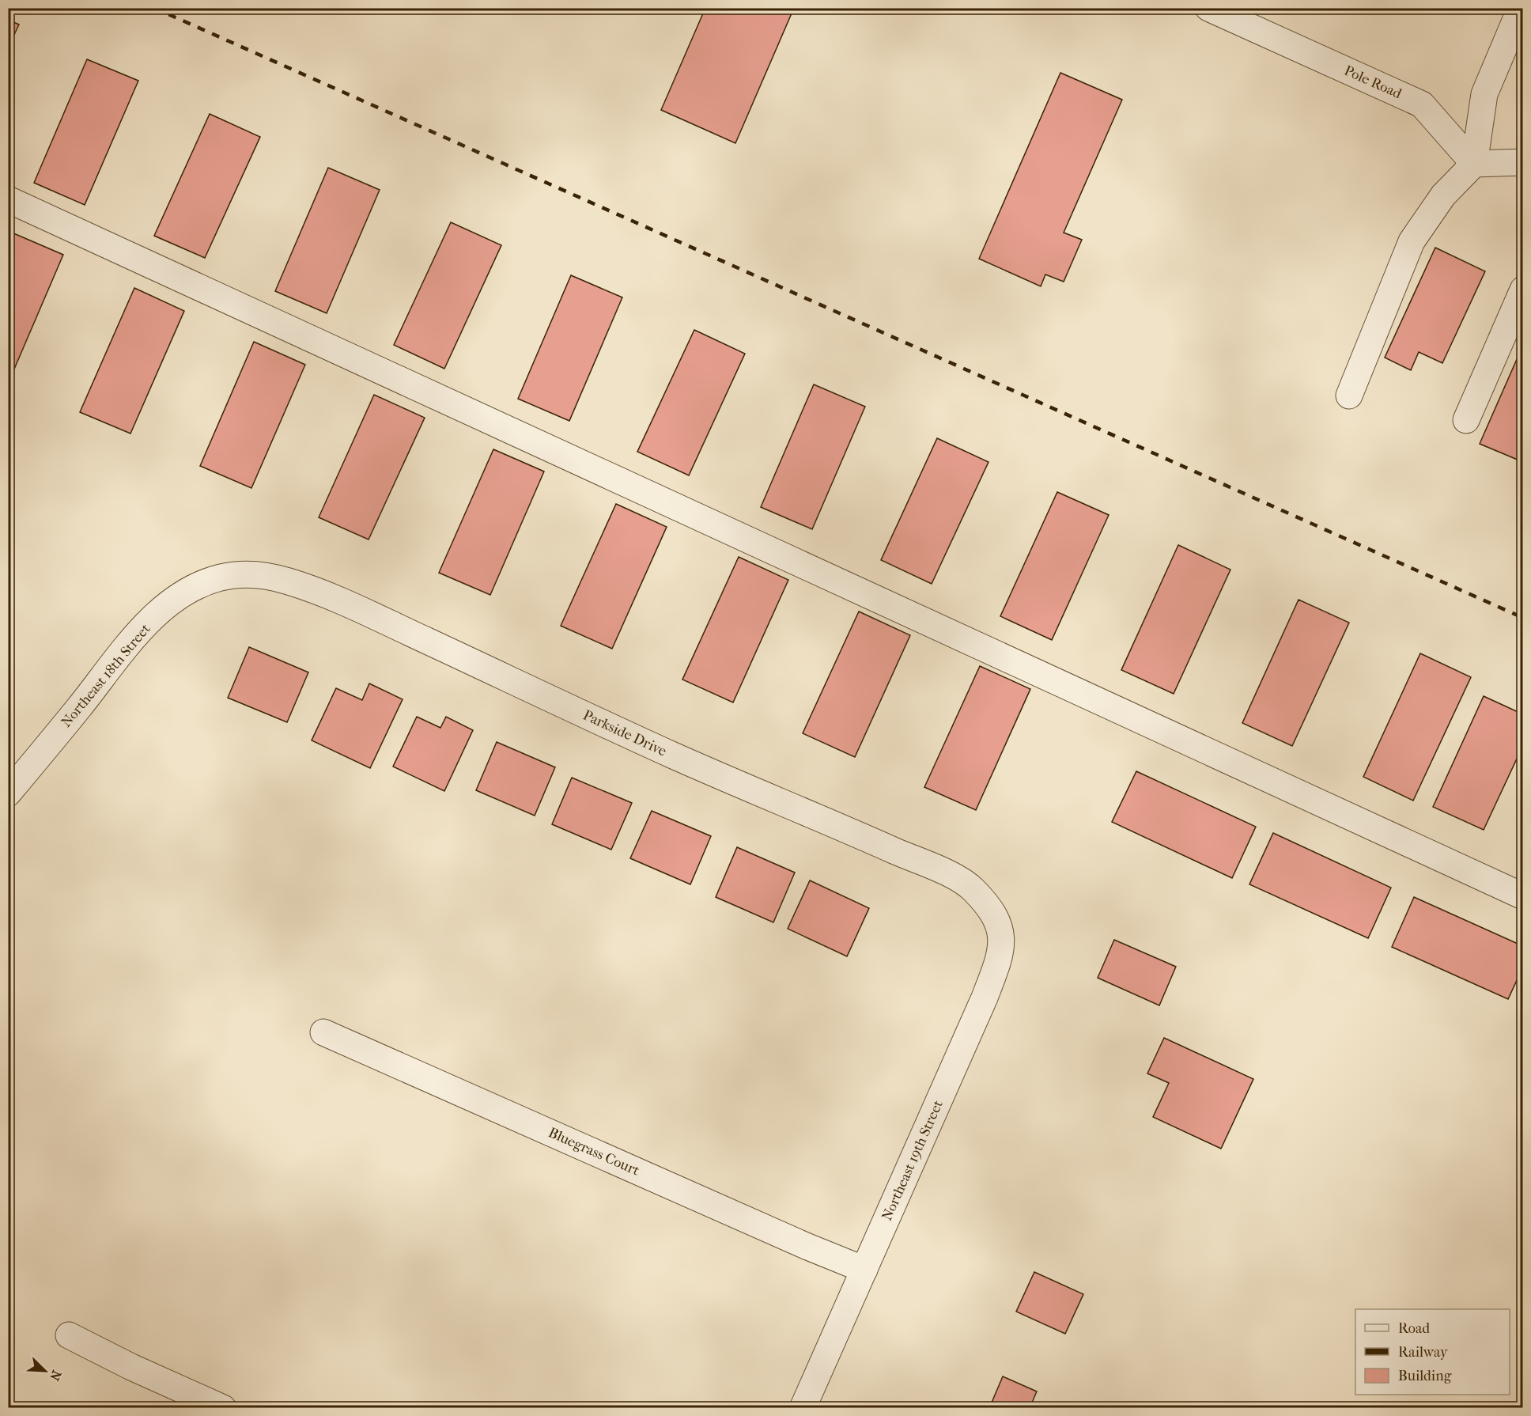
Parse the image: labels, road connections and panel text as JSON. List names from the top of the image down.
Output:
{
  "streets": {
    "street": [
      "Pole Road",
      "Northeast 18th Street",
      "Parkside Drive",
      "Bluegrass Court",
      "Northeast 19th Street"
    ]
  },
  "crossings": [
    ["Northeast 18th Street", "Parkside Drive"],
    ["Parkside Drive", "Northeast 19th Street"],
    ["Bluegrass Court", "Northeast 19th Street"]
  ],
  "legend": ["Road", "Railway", "Building"],
  "north": "bottom right"
}
